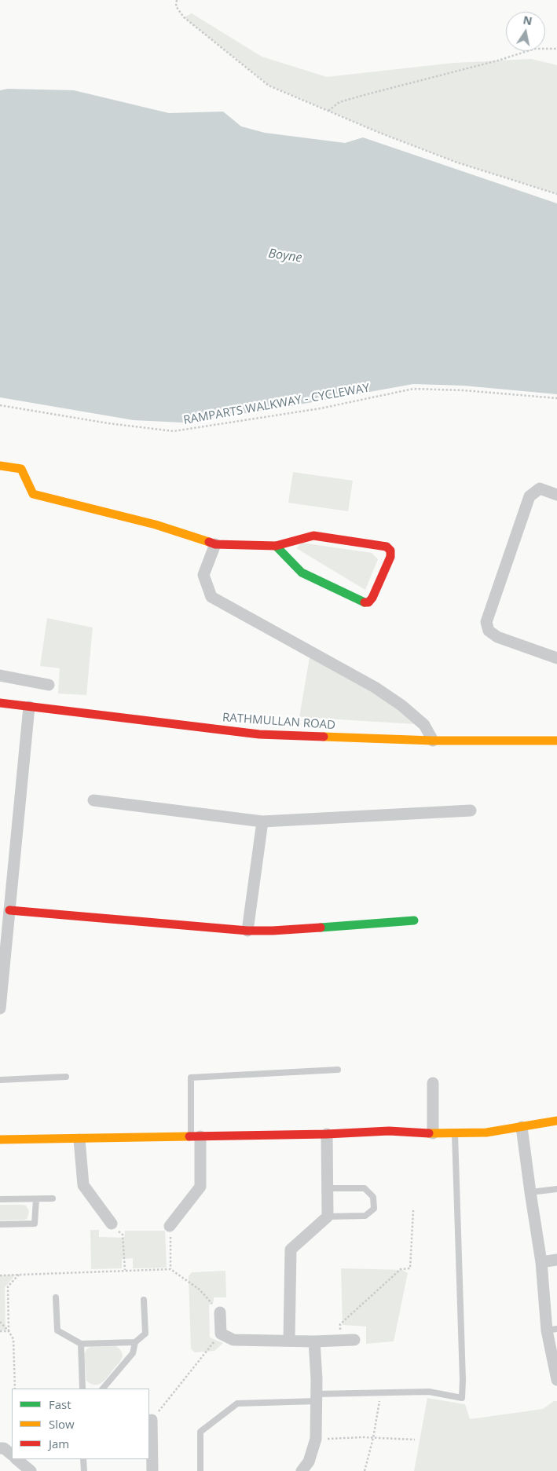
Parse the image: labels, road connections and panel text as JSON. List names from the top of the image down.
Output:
{
  "streets": {
    "street": ["RATHMULLAN ROAD"],
    "path": ["RAMPARTS WALKWAY - CYCLEWAY"]
  },
  "water": ["Boyne"],
  "legend": ["Fast", "Slow", "Jam"],
  "north": "top"
}
